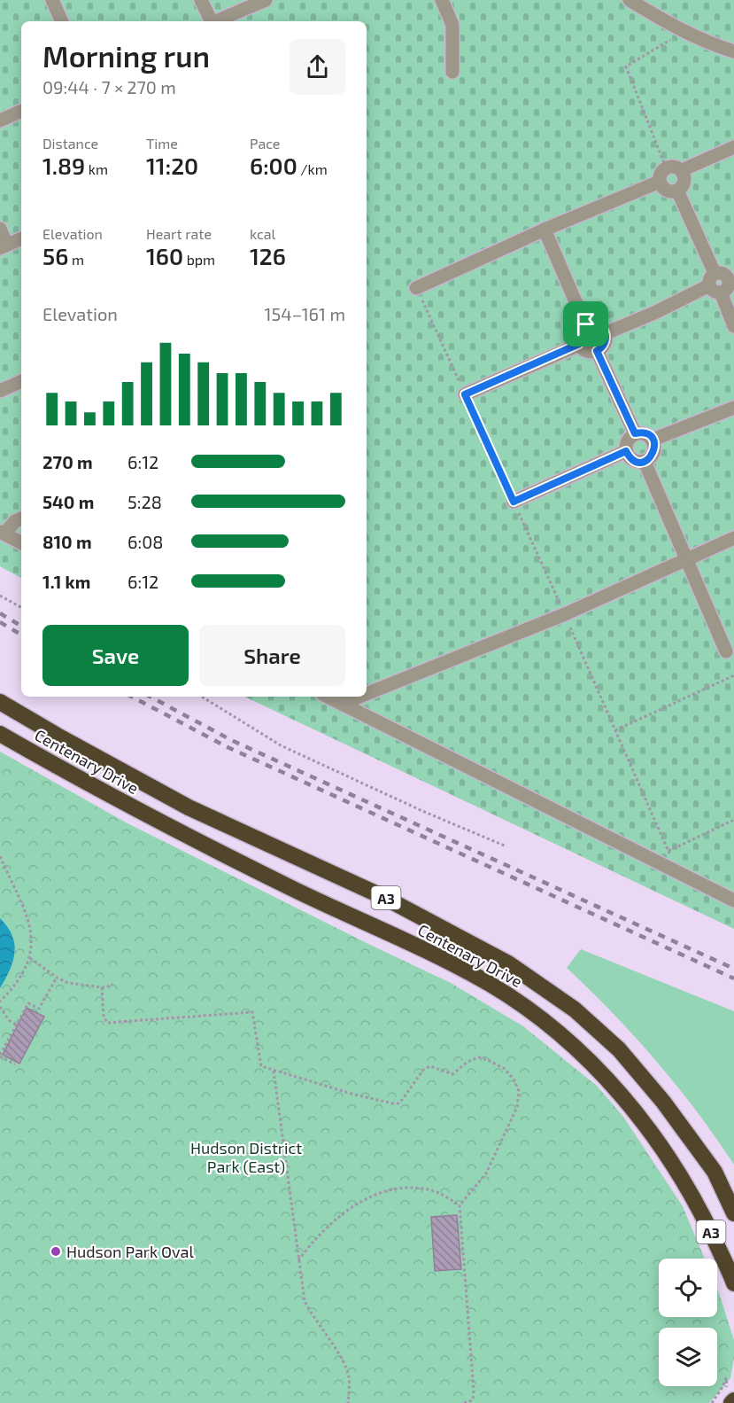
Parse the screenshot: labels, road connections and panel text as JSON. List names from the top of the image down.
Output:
{
  "streets": {
    "highway": ["Centenary Drive", "A3"]
  },
  "parks": ["Hudson District Park (East)"],
  "places": ["Hudson Park Oval"],
  "page": {
    "heading": ["Morning run", "09:44 · 7 × 270 m"],
    "stats": [
      ["Distance", "1.89 km"],
      ["Time", "11:20"],
      ["Pace", "6:00 /km"],
      ["Elevation", "56 m"],
      ["Heart rate", "160 bpm"],
      ["kcal", "126"]
    ],
    "chart": ["Elevation", "154–161 m"],
    "list": [
      {
        "name": "270 m",
        "note": "6:12"
      },
      {
        "name": "540 m",
        "note": "5:28"
      },
      {
        "name": "810 m",
        "note": "6:08"
      },
      {
        "name": "1.1 km",
        "note": "6:12"
      }
    ],
    "buttons": ["Save", "Share"]
  }
}
